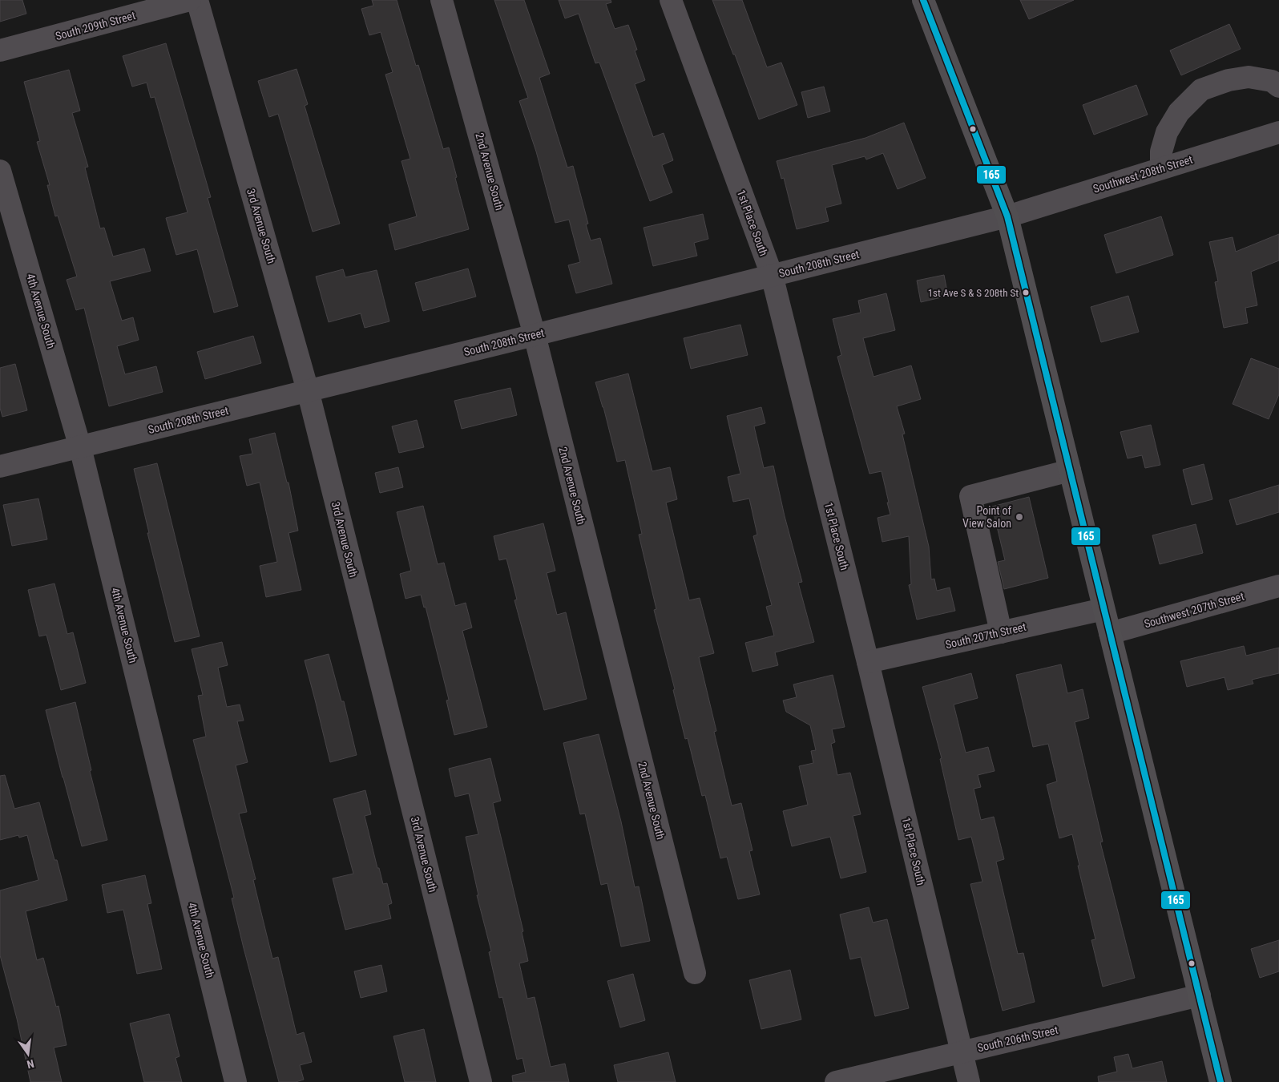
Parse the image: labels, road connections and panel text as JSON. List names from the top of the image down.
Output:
{
  "streets": {
    "street": [
      "South 209th Street",
      "2nd Avenue South",
      "Southwest 208th Street",
      "1st Place South",
      "3rd Avenue South",
      "South 208th Street",
      "4th Avenue South",
      "Southwest 207th Street",
      "South 207th Street",
      "South 206th Street"
    ]
  },
  "crossings": [
    ["2nd Avenue South", "South 208th Street"],
    ["Southwest 208th Street", "South 208th Street"],
    ["1st Place South", "South 208th Street"],
    ["1st Place South", "South 207th Street"],
    ["1st Place South", "South 206th Street"],
    ["3rd Avenue South", "South 208th Street"],
    ["South 208th Street", "4th Avenue South"]
  ],
  "places": ["1st Ave S & S 208th St", "Point of View Salon"],
  "lines": ["transit line 165"],
  "north": "bottom"
}
